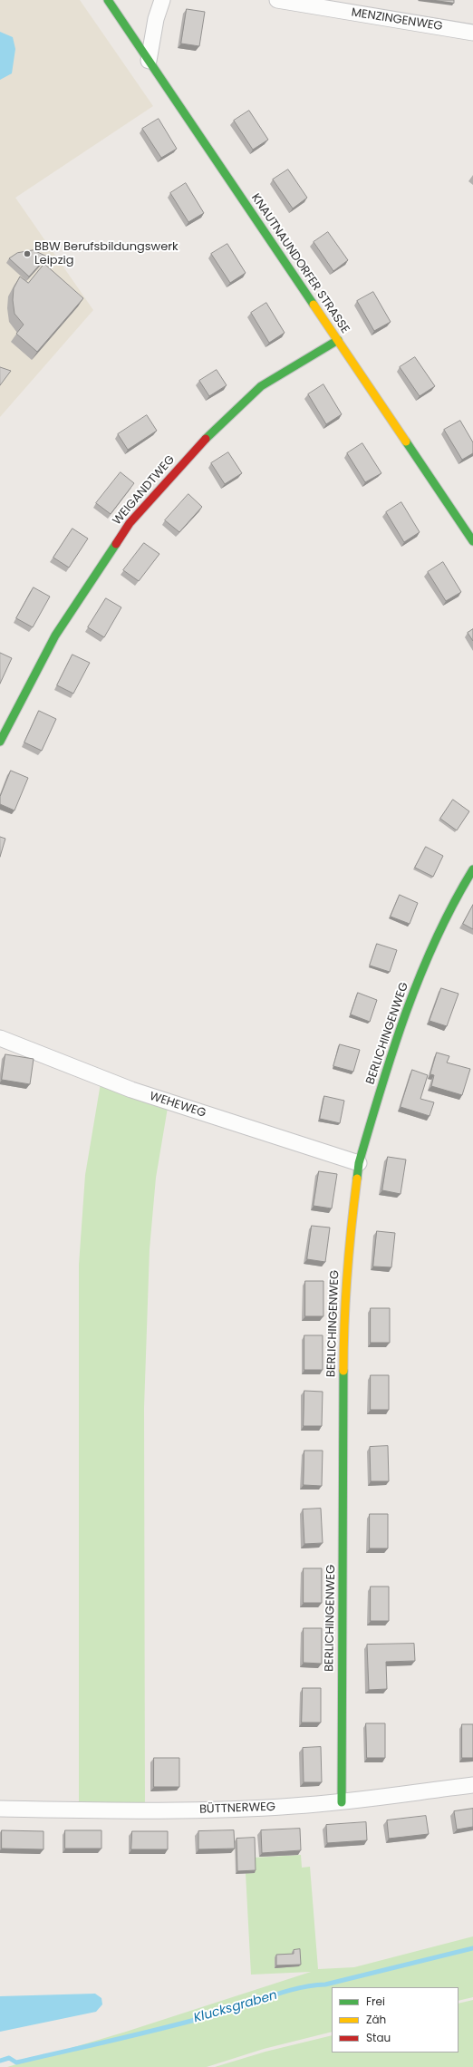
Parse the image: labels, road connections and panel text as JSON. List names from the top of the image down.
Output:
{
  "streets": {
    "street": [
      "MENZINGENWEG",
      "KNAUTNAUNDORFER STRASSE",
      "WEIGANDTWEG",
      "BERLICHINGENWEG",
      "WEHEWEG",
      "BÜTTNERWEG"
    ]
  },
  "crossings": [
    ["KNAUTNAUNDORFER STRASSE", "WEIGANDTWEG"],
    ["BERLICHINGENWEG", "WEHEWEG"],
    ["BERLICHINGENWEG", "BÜTTNERWEG"]
  ],
  "water": ["Klucksgraben"],
  "places": ["BBW Berufsbildungswerk Leipzig"],
  "legend": ["Frei", "Zäh", "Stau"]
}
